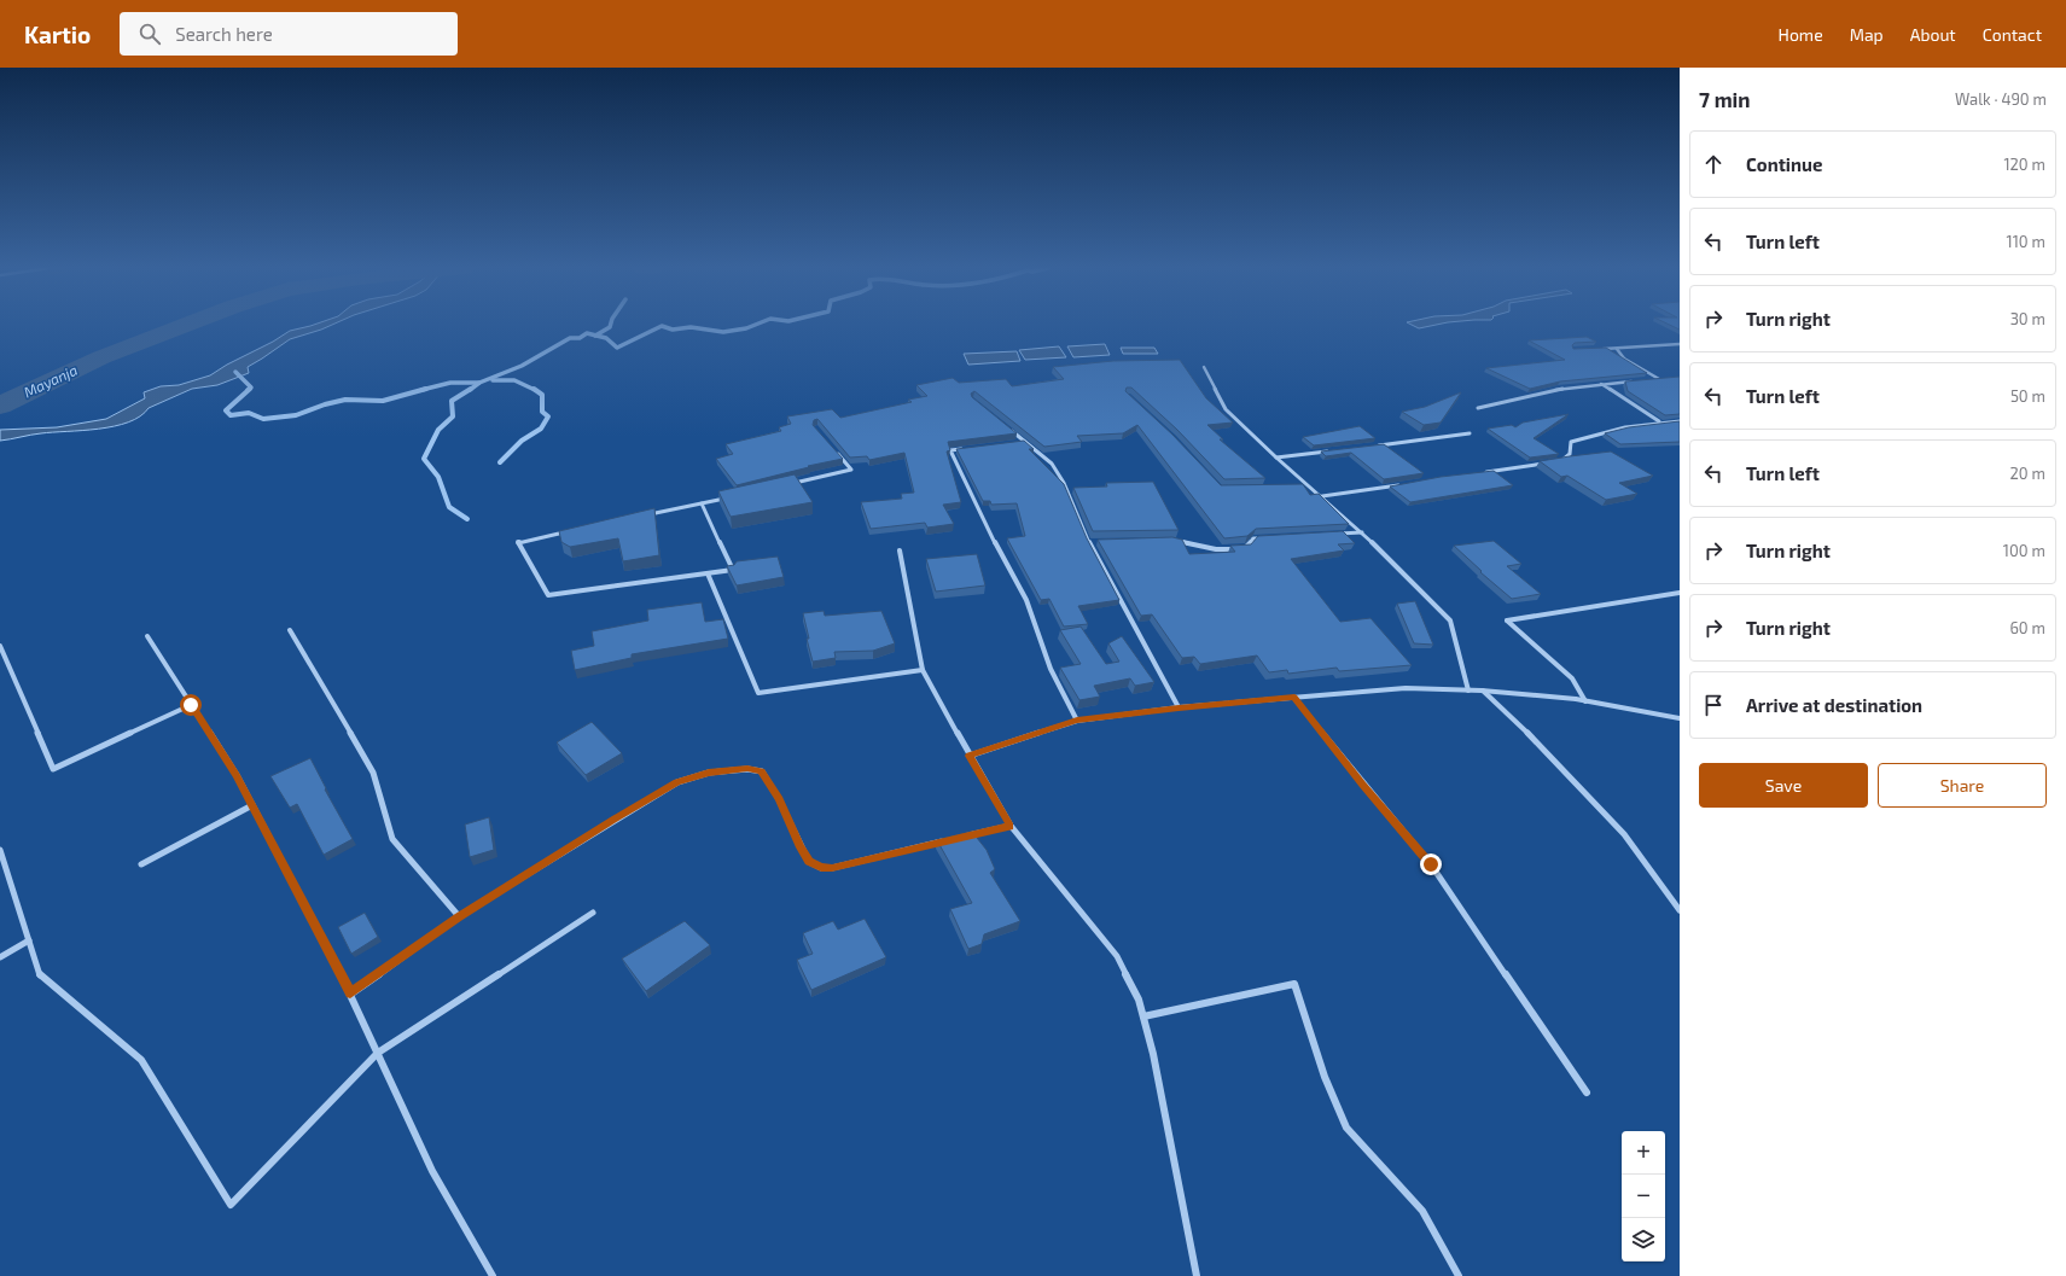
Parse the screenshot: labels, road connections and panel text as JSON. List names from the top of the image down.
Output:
{
  "water": ["Mayanja"],
  "page": {
    "header": "Kartio",
    "search": "Search here",
    "nav": [
      "Home",
      "Map",
      "About",
      "Contact"
    ],
    "heading": ["7 min", "Walk · 490 m"],
    "list": [
      ["Continue", "120 m"],
      ["Turn left", "110 m"],
      ["Turn right", "30 m"],
      ["Turn left", "50 m"],
      ["Turn left", "20 m"],
      ["Turn right", "100 m"],
      ["Turn right", "60 m"],
      "Arrive at destination"
    ],
    "buttons": ["Save", "Share"],
    "map_buttons": ["+", "−"]
  }
}
